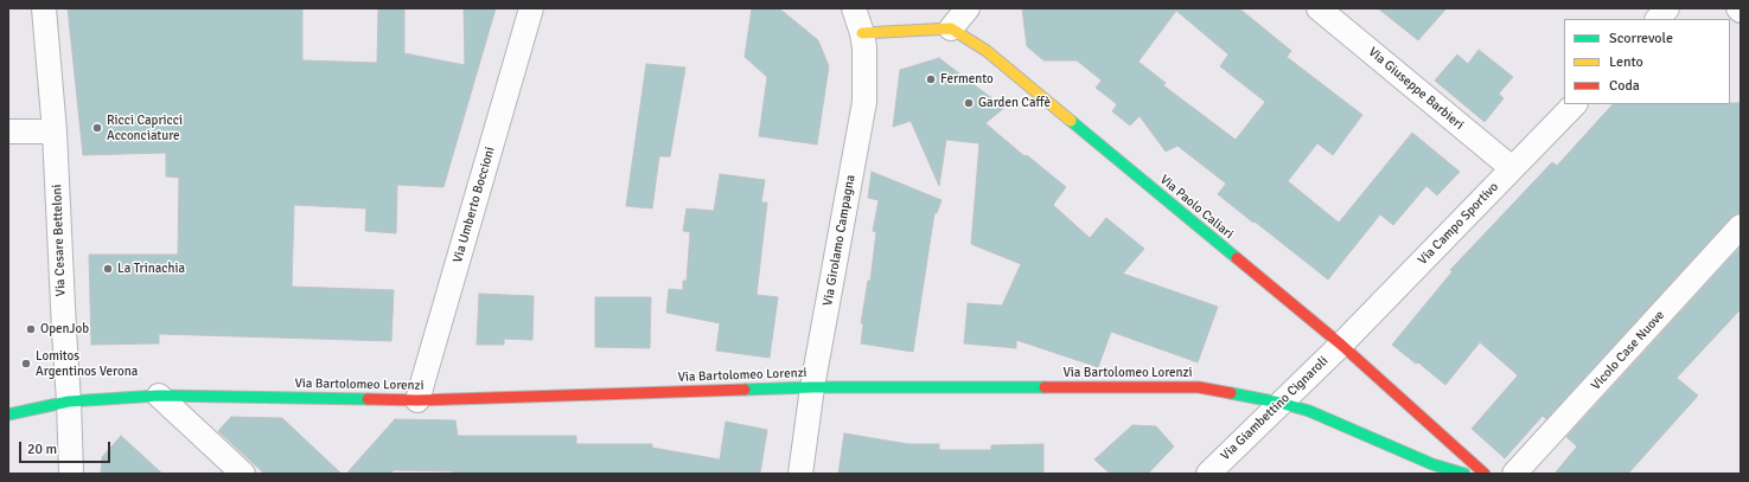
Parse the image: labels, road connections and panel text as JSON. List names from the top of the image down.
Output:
{
  "streets": {
    "street": [
      "Via Giuseppe Barbieri",
      "Via Umberto Boccioni",
      "Via Paolo Caliari",
      "Via Campo Sportivo",
      "Via Cesare Betteloni",
      "Via Girolamo Campagna",
      "Vicolo Case Nuove",
      "Via Bartolomeo Lorenzi",
      "Via Giambettino Cignaroli"
    ]
  },
  "crossings": [
    ["Via Giuseppe Barbieri", "Via Campo Sportivo"],
    ["Via Umberto Boccioni", "Via Bartolomeo Lorenzi"],
    ["Via Paolo Caliari", "Via Campo Sportivo"],
    ["Via Paolo Caliari", "Via Giambettino Cignaroli"],
    ["Via Campo Sportivo", "Via Giambettino Cignaroli"],
    ["Via Cesare Betteloni", "Via Bartolomeo Lorenzi"],
    ["Via Girolamo Campagna", "Via Bartolomeo Lorenzi"],
    ["Via Bartolomeo Lorenzi", "Via Giambettino Cignaroli"]
  ],
  "places": [
    "Fermento",
    "Garden Caffè",
    "Ricci Capricci Acconciature",
    "La Trinachia",
    "OpenJob",
    "Lomitos Argentinos Verona"
  ],
  "legend": ["Scorrevole", "Lento", "Coda"],
  "scale_bar": "20 m"
}
